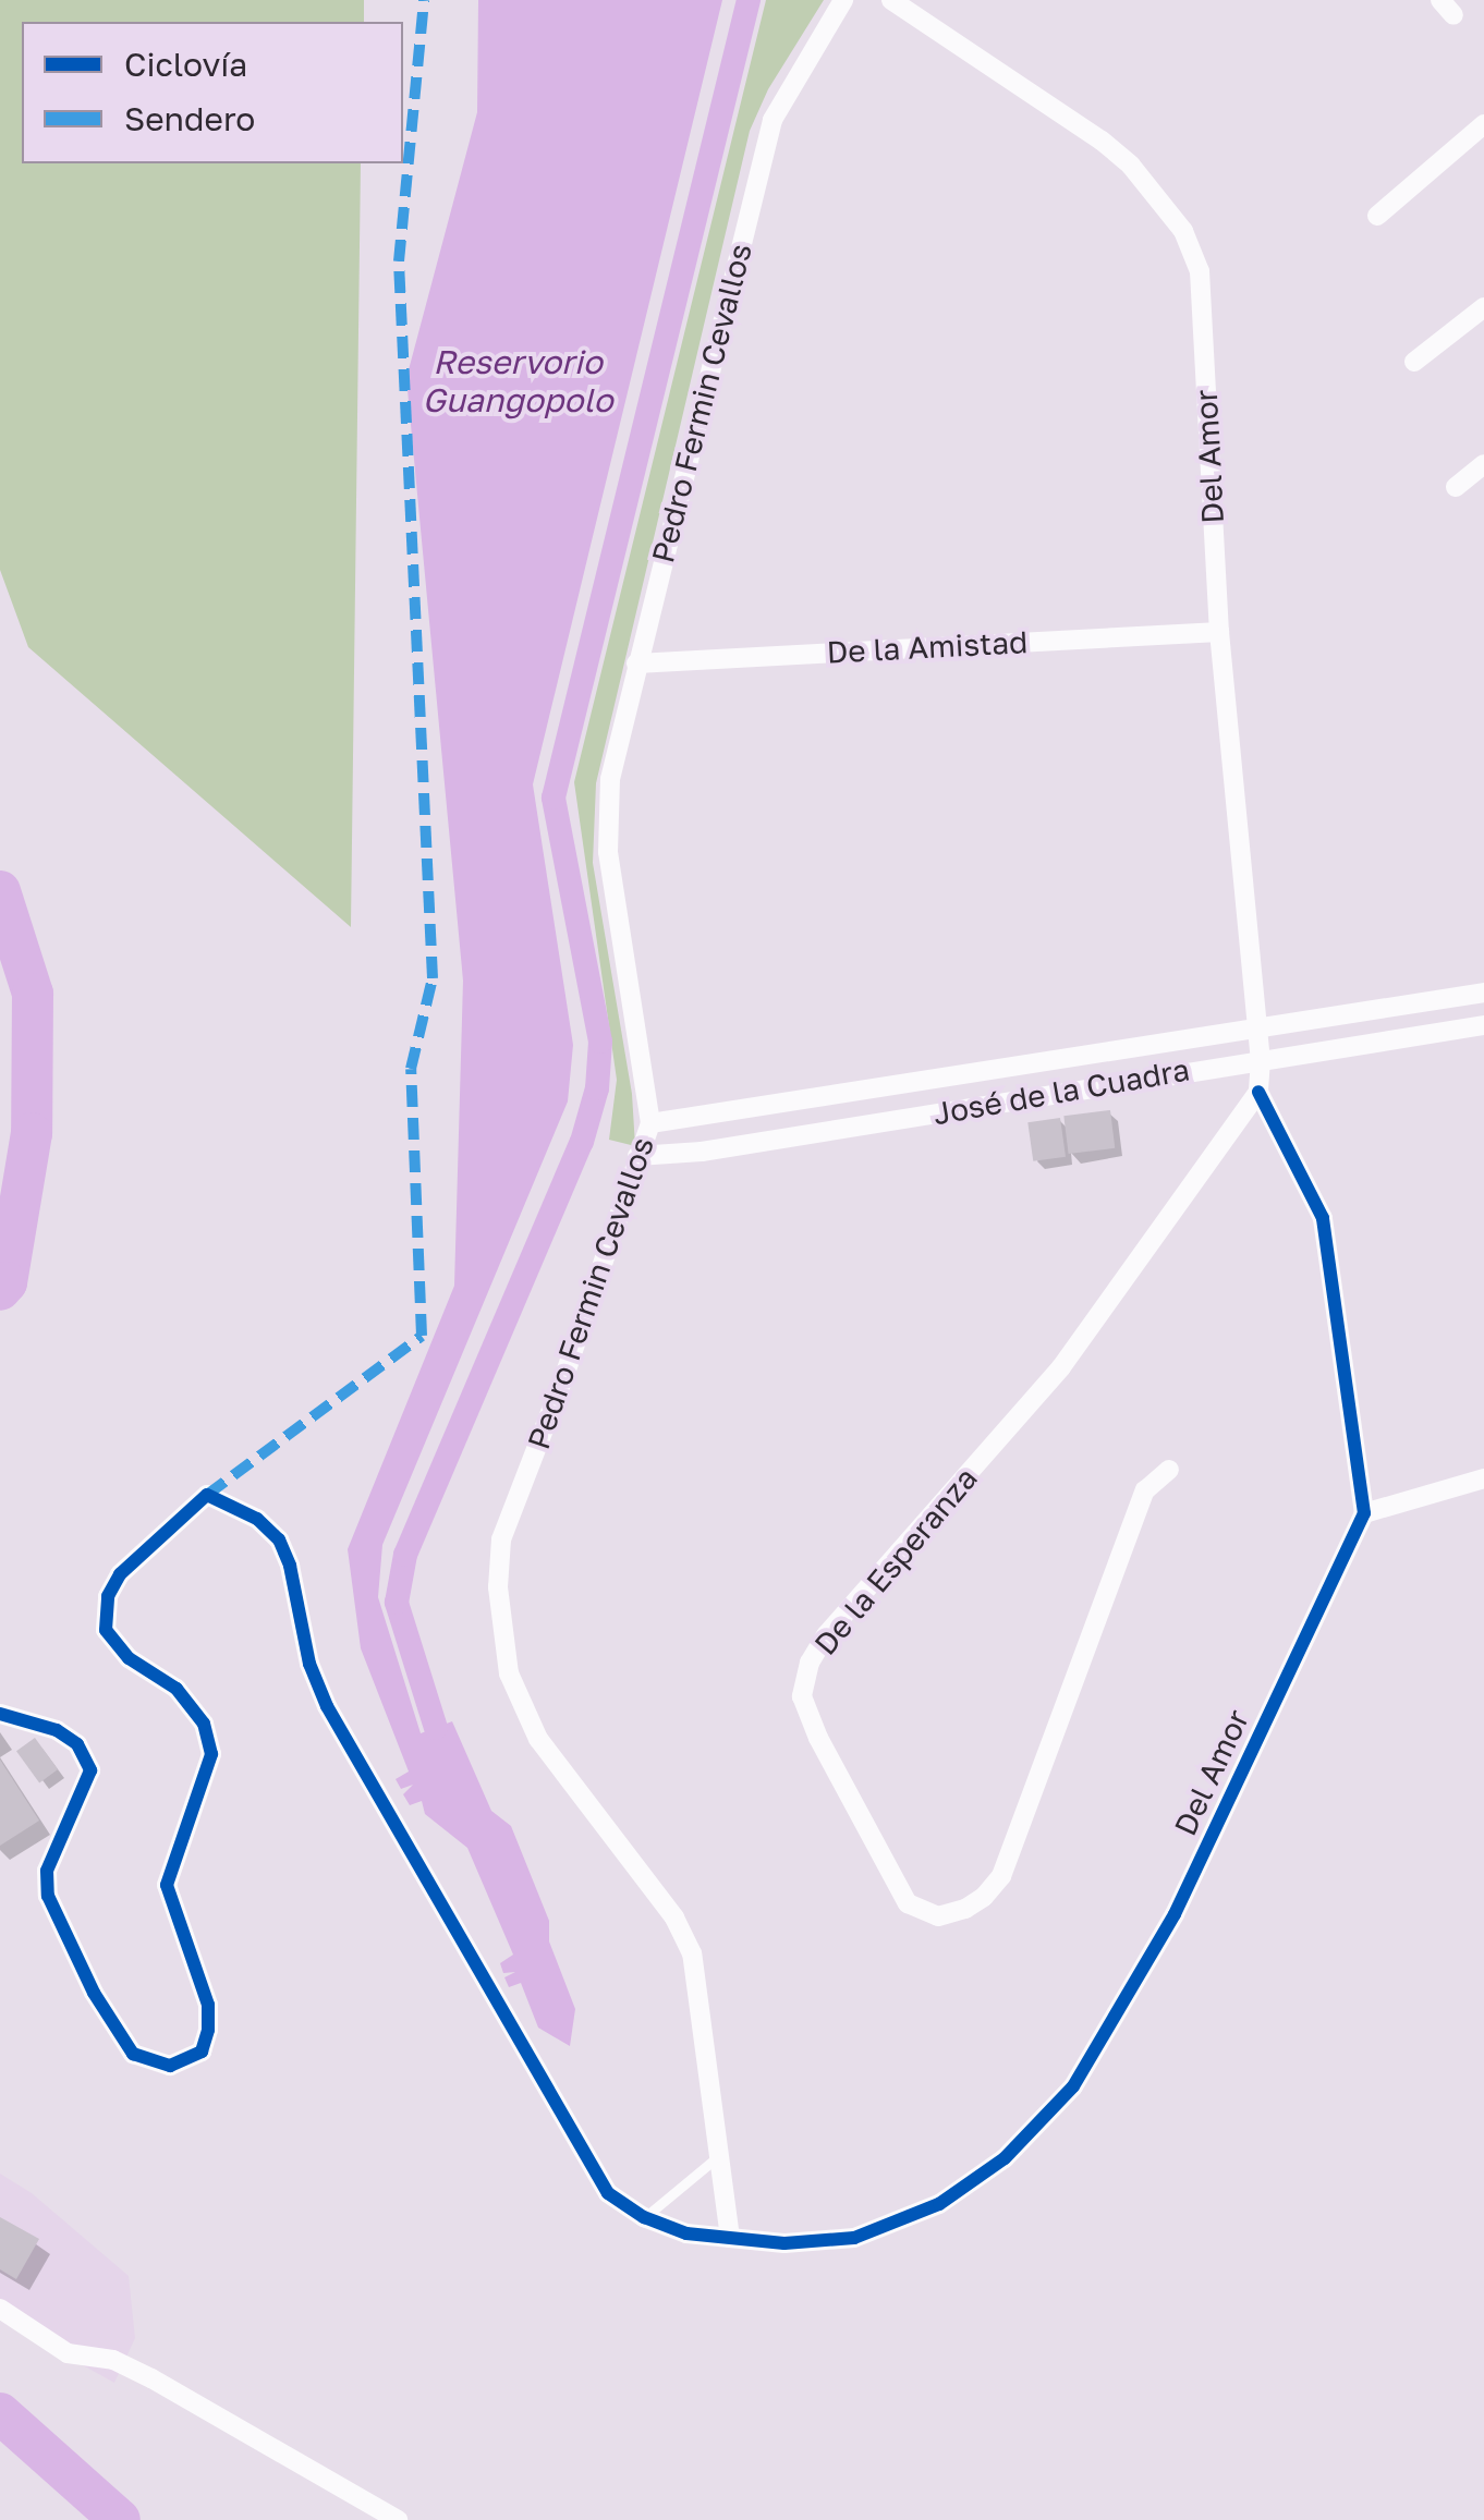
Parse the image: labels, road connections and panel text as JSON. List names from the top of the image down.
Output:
{
  "streets": {
    "street": [
      "Pedro Fermin Cevallos",
      "Del Amor",
      "De la Amistad",
      "José de la Cuadra",
      "De la Esperanza"
    ]
  },
  "crossings": [
    ["Pedro Fermin Cevallos", "Del Amor"],
    ["Pedro Fermin Cevallos", "De la Amistad"],
    ["Pedro Fermin Cevallos", "José de la Cuadra"],
    ["Del Amor", "De la Amistad"],
    ["Del Amor", "José de la Cuadra"]
  ],
  "water": ["Reservorio Guangopolo"],
  "legend": ["Ciclovía", "Sendero"]
}
